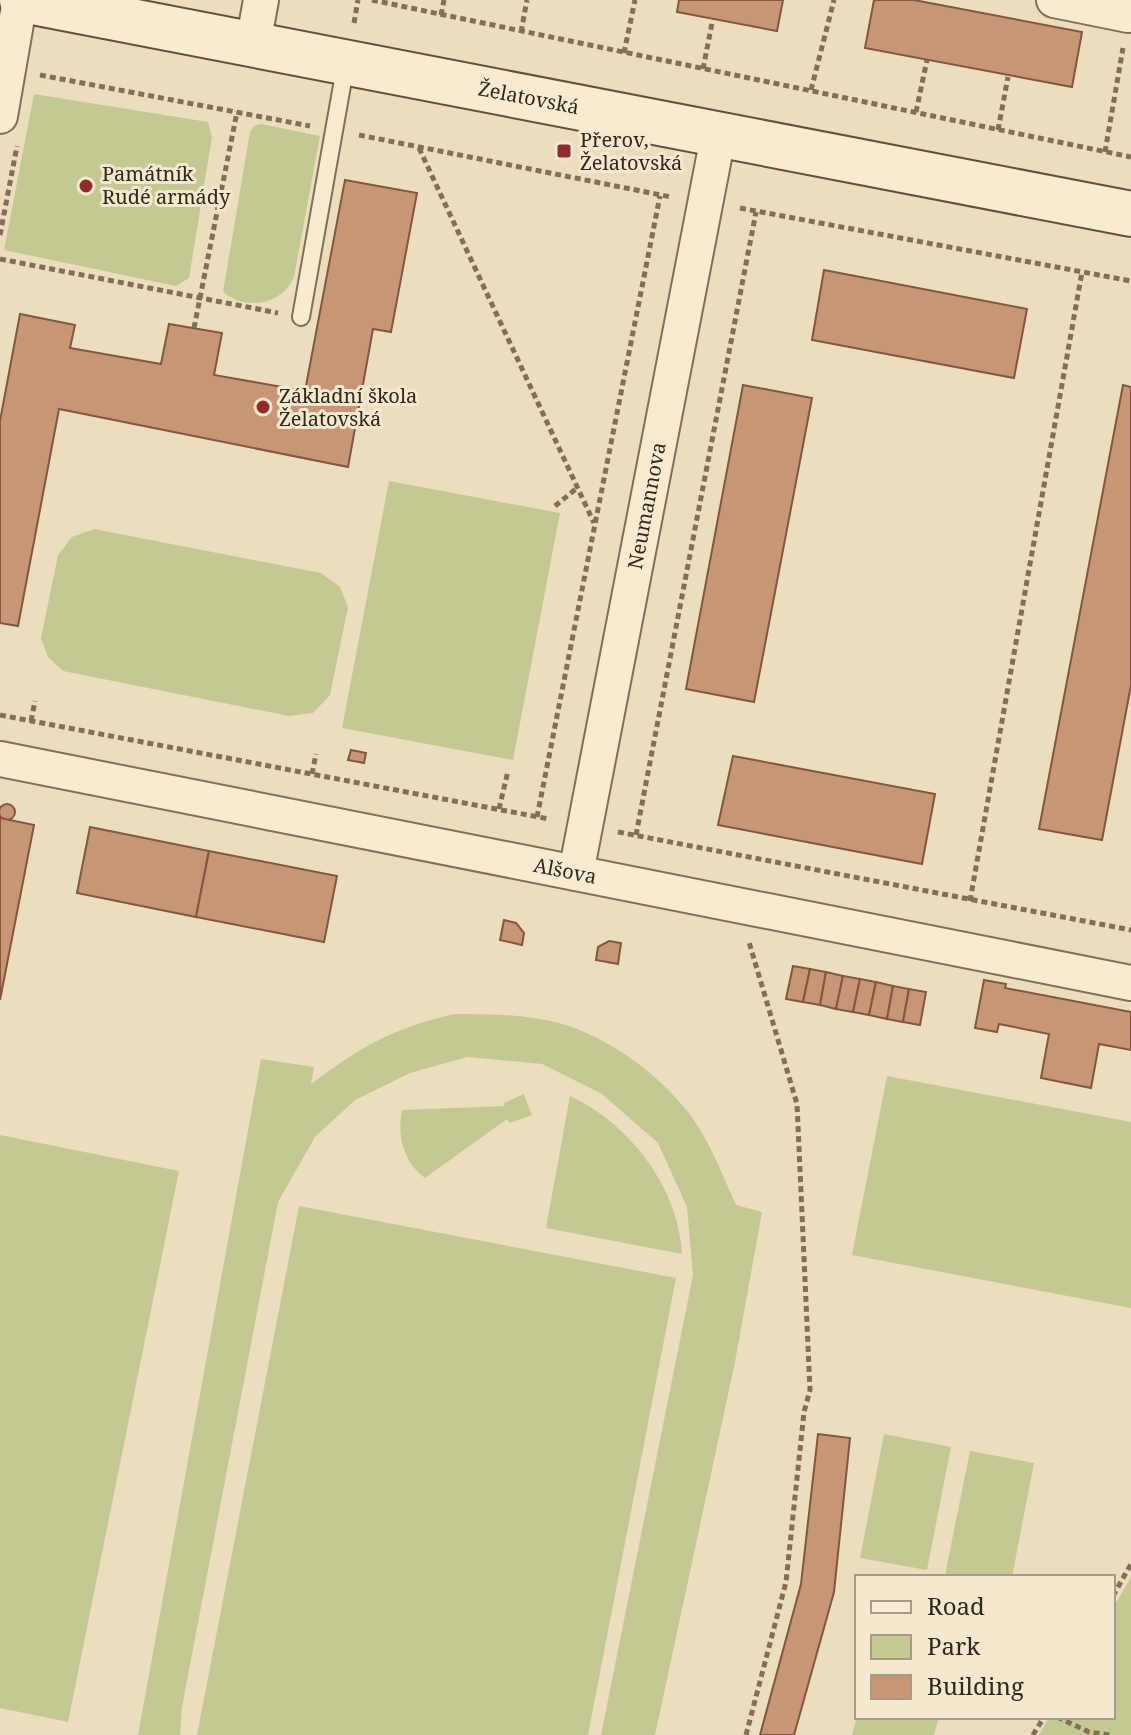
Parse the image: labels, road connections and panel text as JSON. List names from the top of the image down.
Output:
{
  "streets": {
    "main road": ["Želatovská"],
    "street": ["Neumannova", "Alšova"]
  },
  "crossings": [
    ["Želatovská", "Neumannova"],
    ["Neumannova", "Alšova"]
  ],
  "places": {
    "transit": ["Přerov, Želatovská"],
    "other": ["Památník Rudé armády", "Základní škola Želatovská"]
  },
  "legend": ["Road", "Park", "Building"]
}
